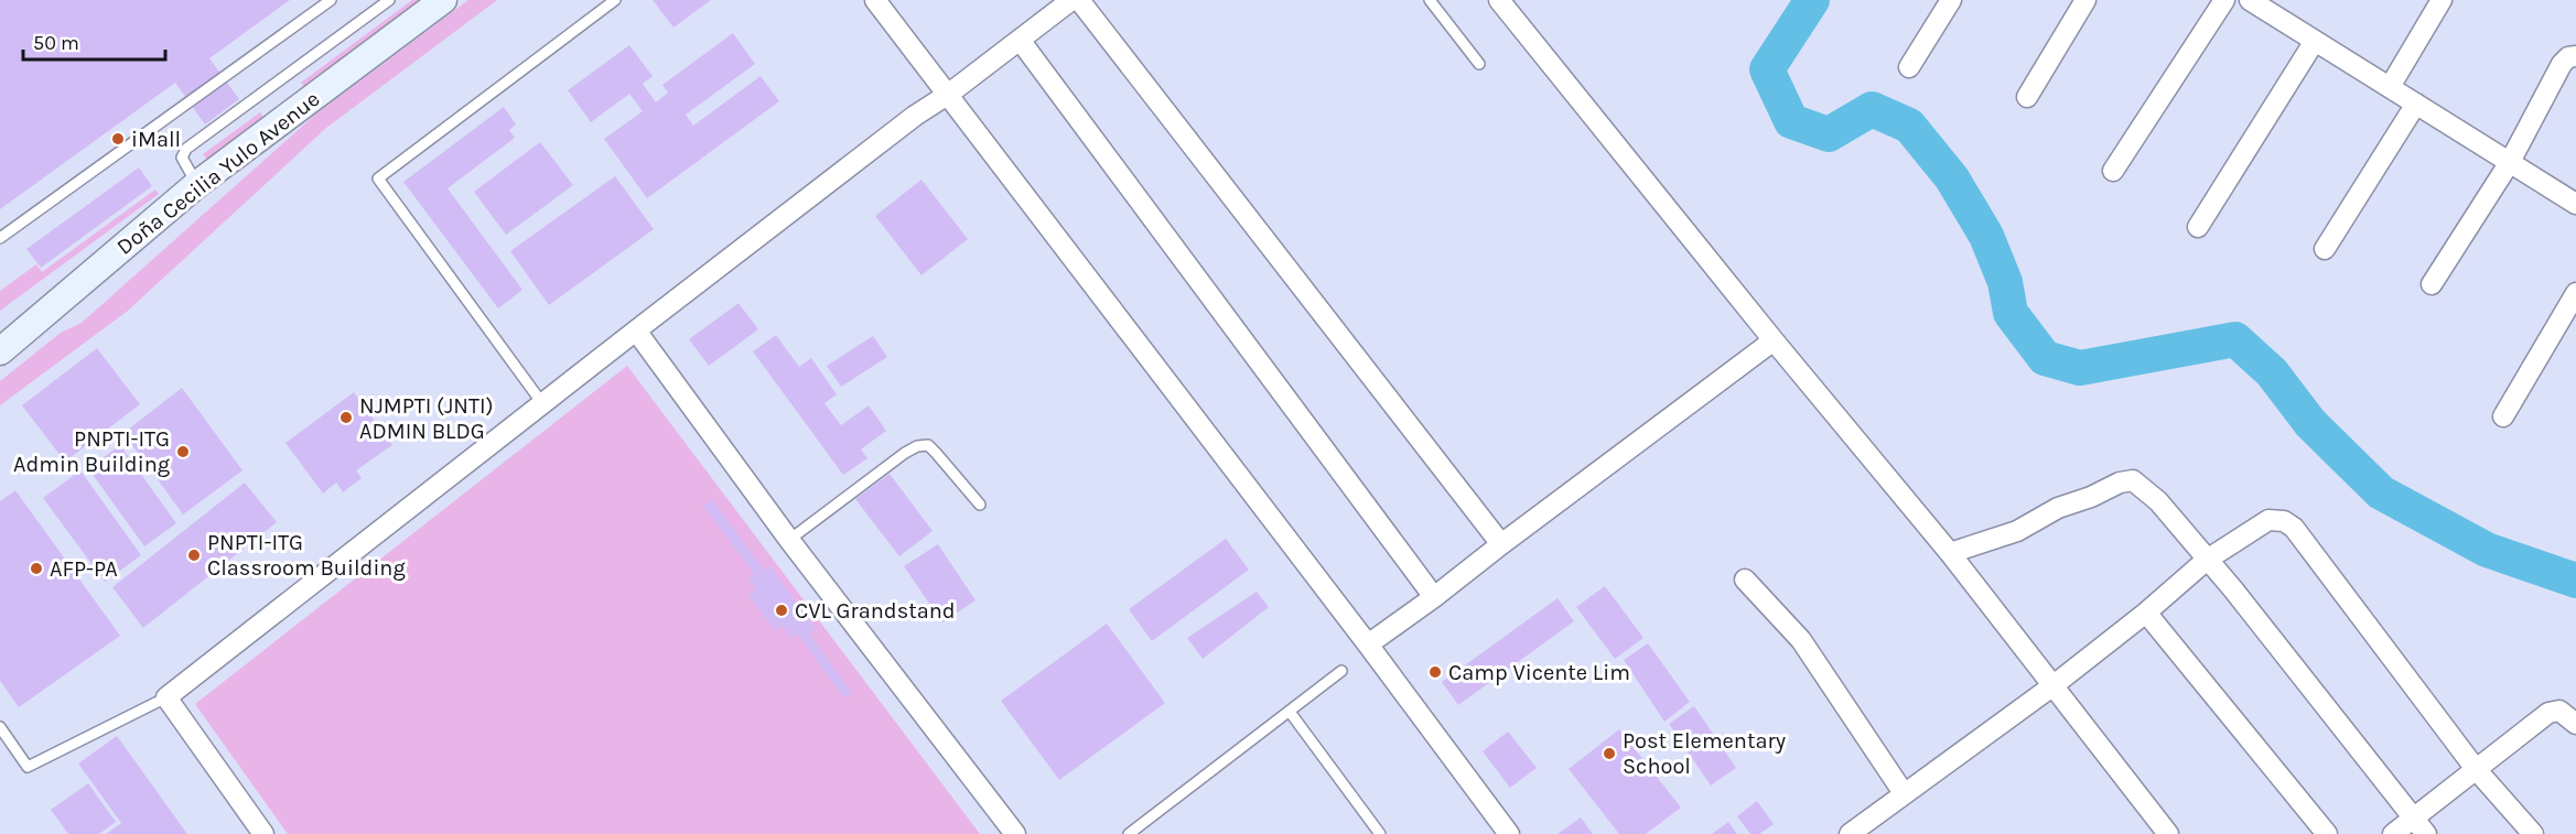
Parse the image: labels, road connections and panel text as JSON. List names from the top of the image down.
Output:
{
  "streets": {
    "main road": ["Doña Cecilia Yulo Avenue"]
  },
  "places": [
    "iMall",
    "NJMPTI (JNTI) ADMIN BLDG",
    "PNPTI-ITG Admin Building",
    "PNPTI-ITG Classroom Building",
    "AFP-PA",
    "CVL Grandstand",
    "Camp Vicente Lim",
    "Post Elementary School"
  ],
  "scale_bar": "50 m"
}
